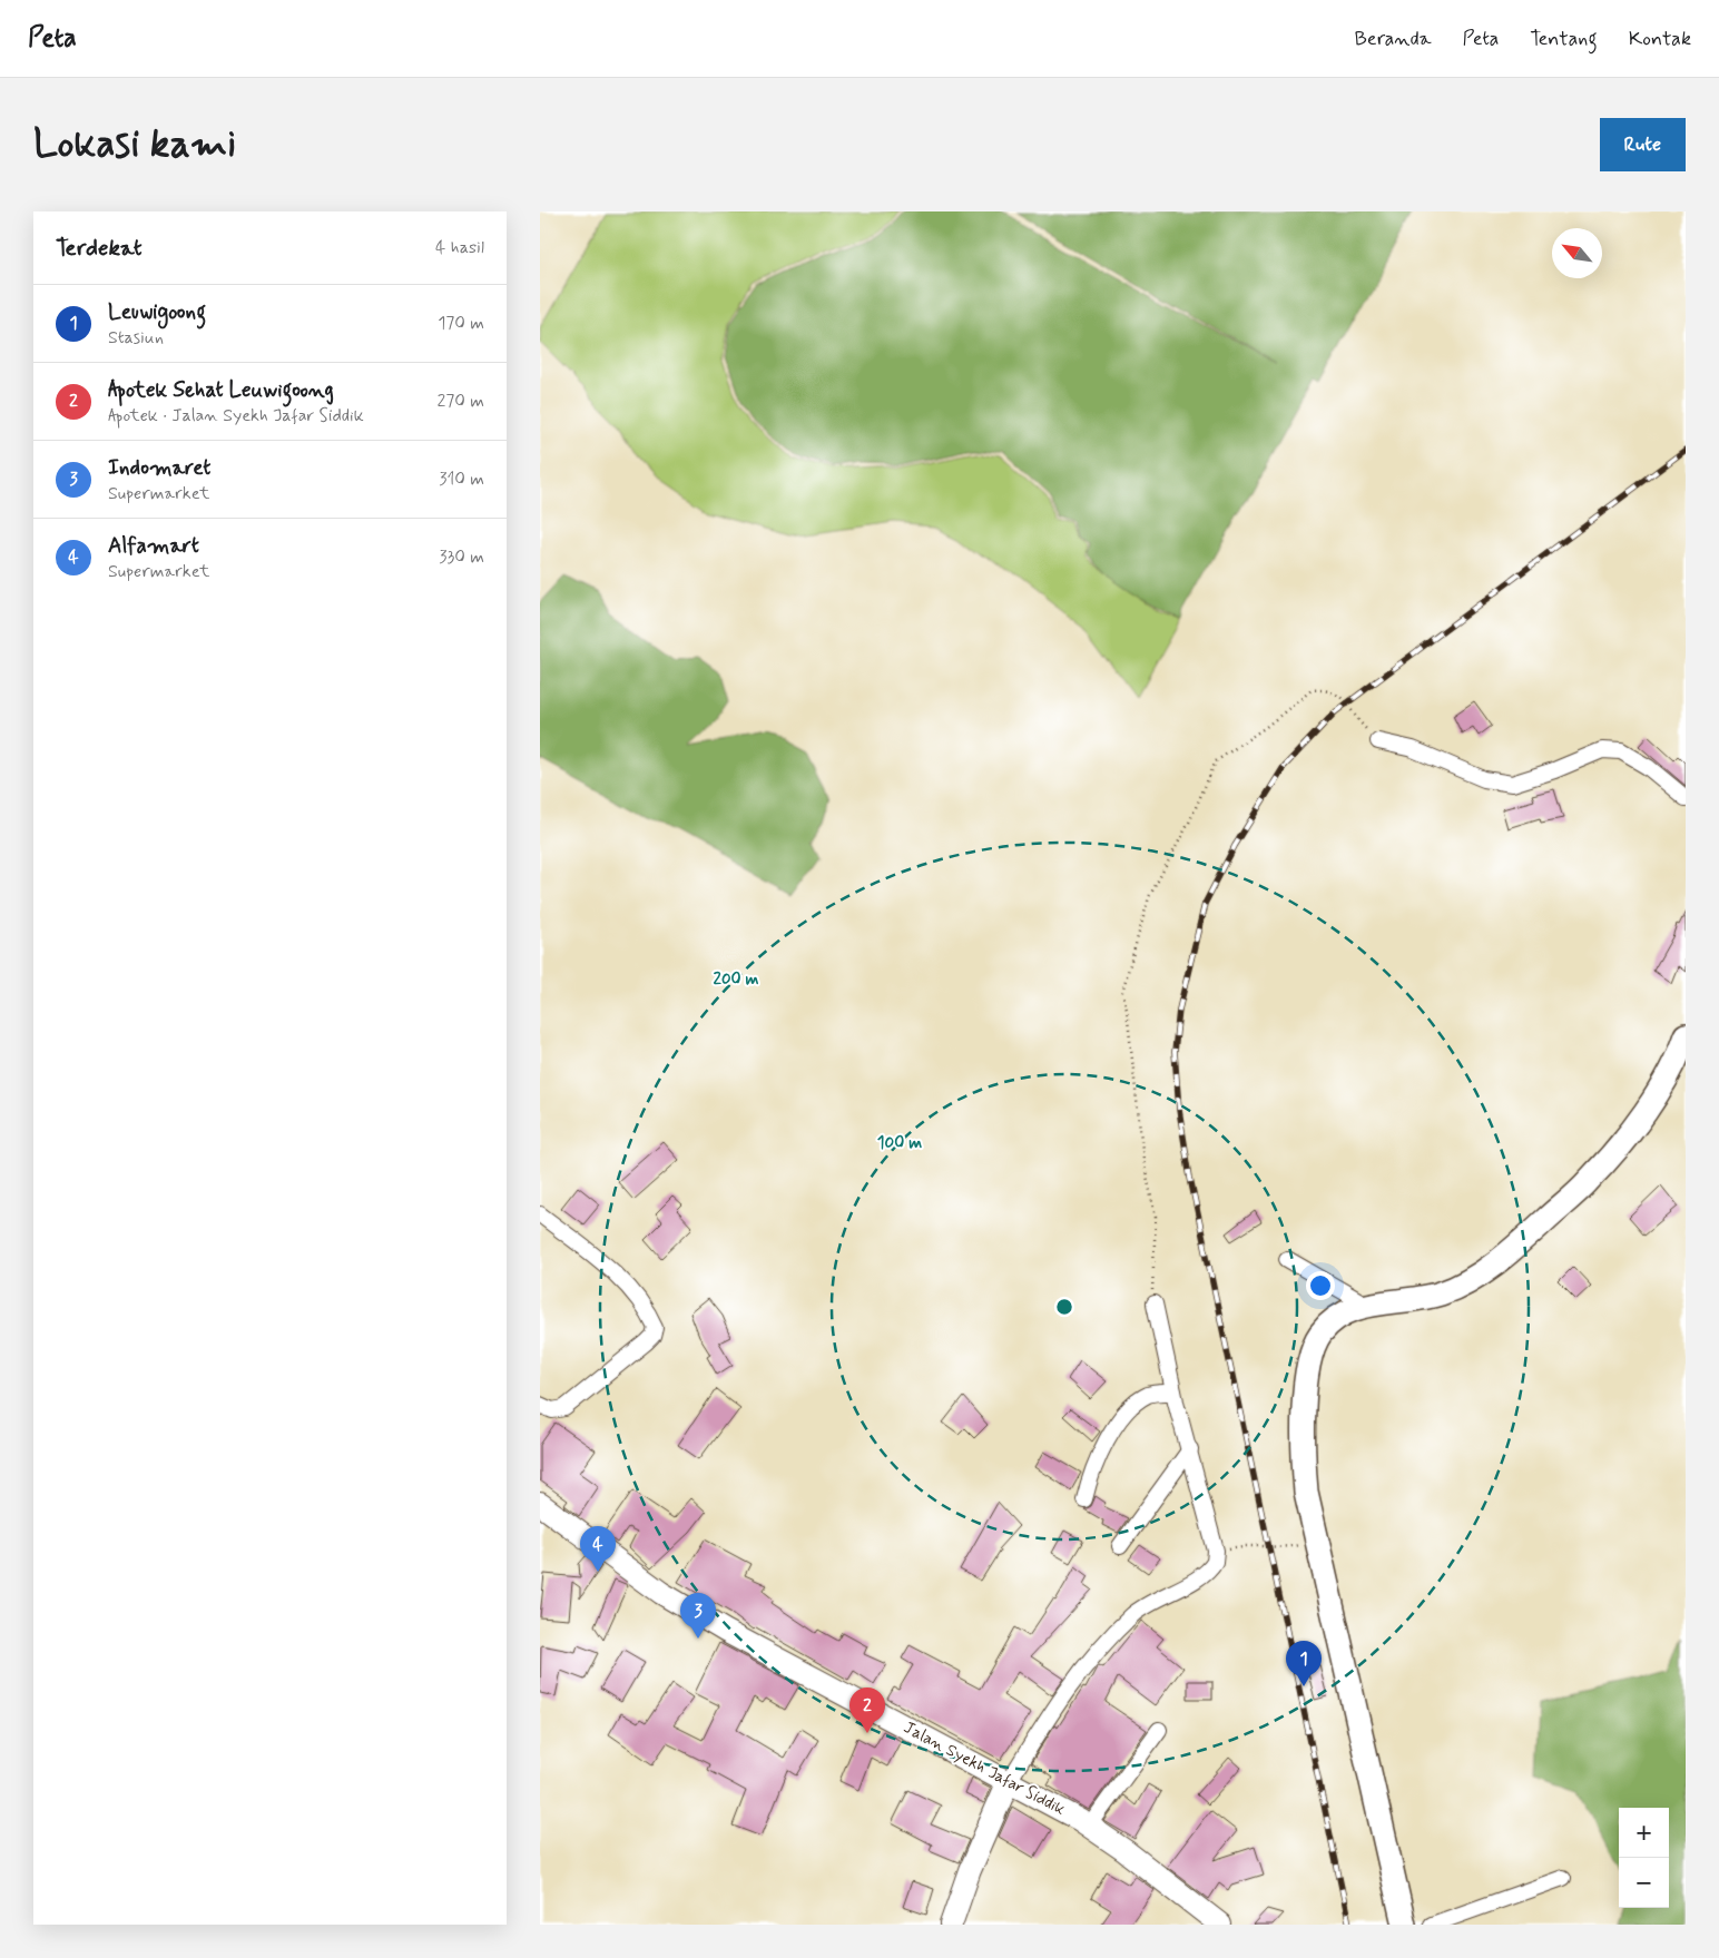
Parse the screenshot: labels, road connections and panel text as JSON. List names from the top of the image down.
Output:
{
  "streets": {
    "main road": ["Jalan Syekh Jafar Siddik"]
  },
  "north": "top left",
  "page": {
    "header": "Peta",
    "nav": [
      "Beranda",
      "Peta",
      "Tentang",
      "Kontak"
    ],
    "buttons": "Rute",
    "title": "Lokasi kami",
    "heading": ["Terdekat", "4 hasil"],
    "list": [
      {
        "mark": "1",
        "name": "Leuwigoong",
        "note": "Stasiun",
        "value": "170 m"
      },
      {
        "mark": "2",
        "name": "Apotek Sehat Leuwigoong",
        "note": "Apotek · Jalan Syekh Jafar Siddik",
        "value": "270 m"
      },
      {
        "mark": "3",
        "name": "Indomaret",
        "note": "Supermarket",
        "value": "310 m"
      },
      {
        "mark": "4",
        "name": "Alfamart",
        "note": "Supermarket",
        "value": "330 m"
      }
    ],
    "pins": [
      "4",
      "3",
      "1",
      "2"
    ],
    "map_buttons": ["+", "−"]
  },
  "rings": ["200 m", "100 m"]
}
